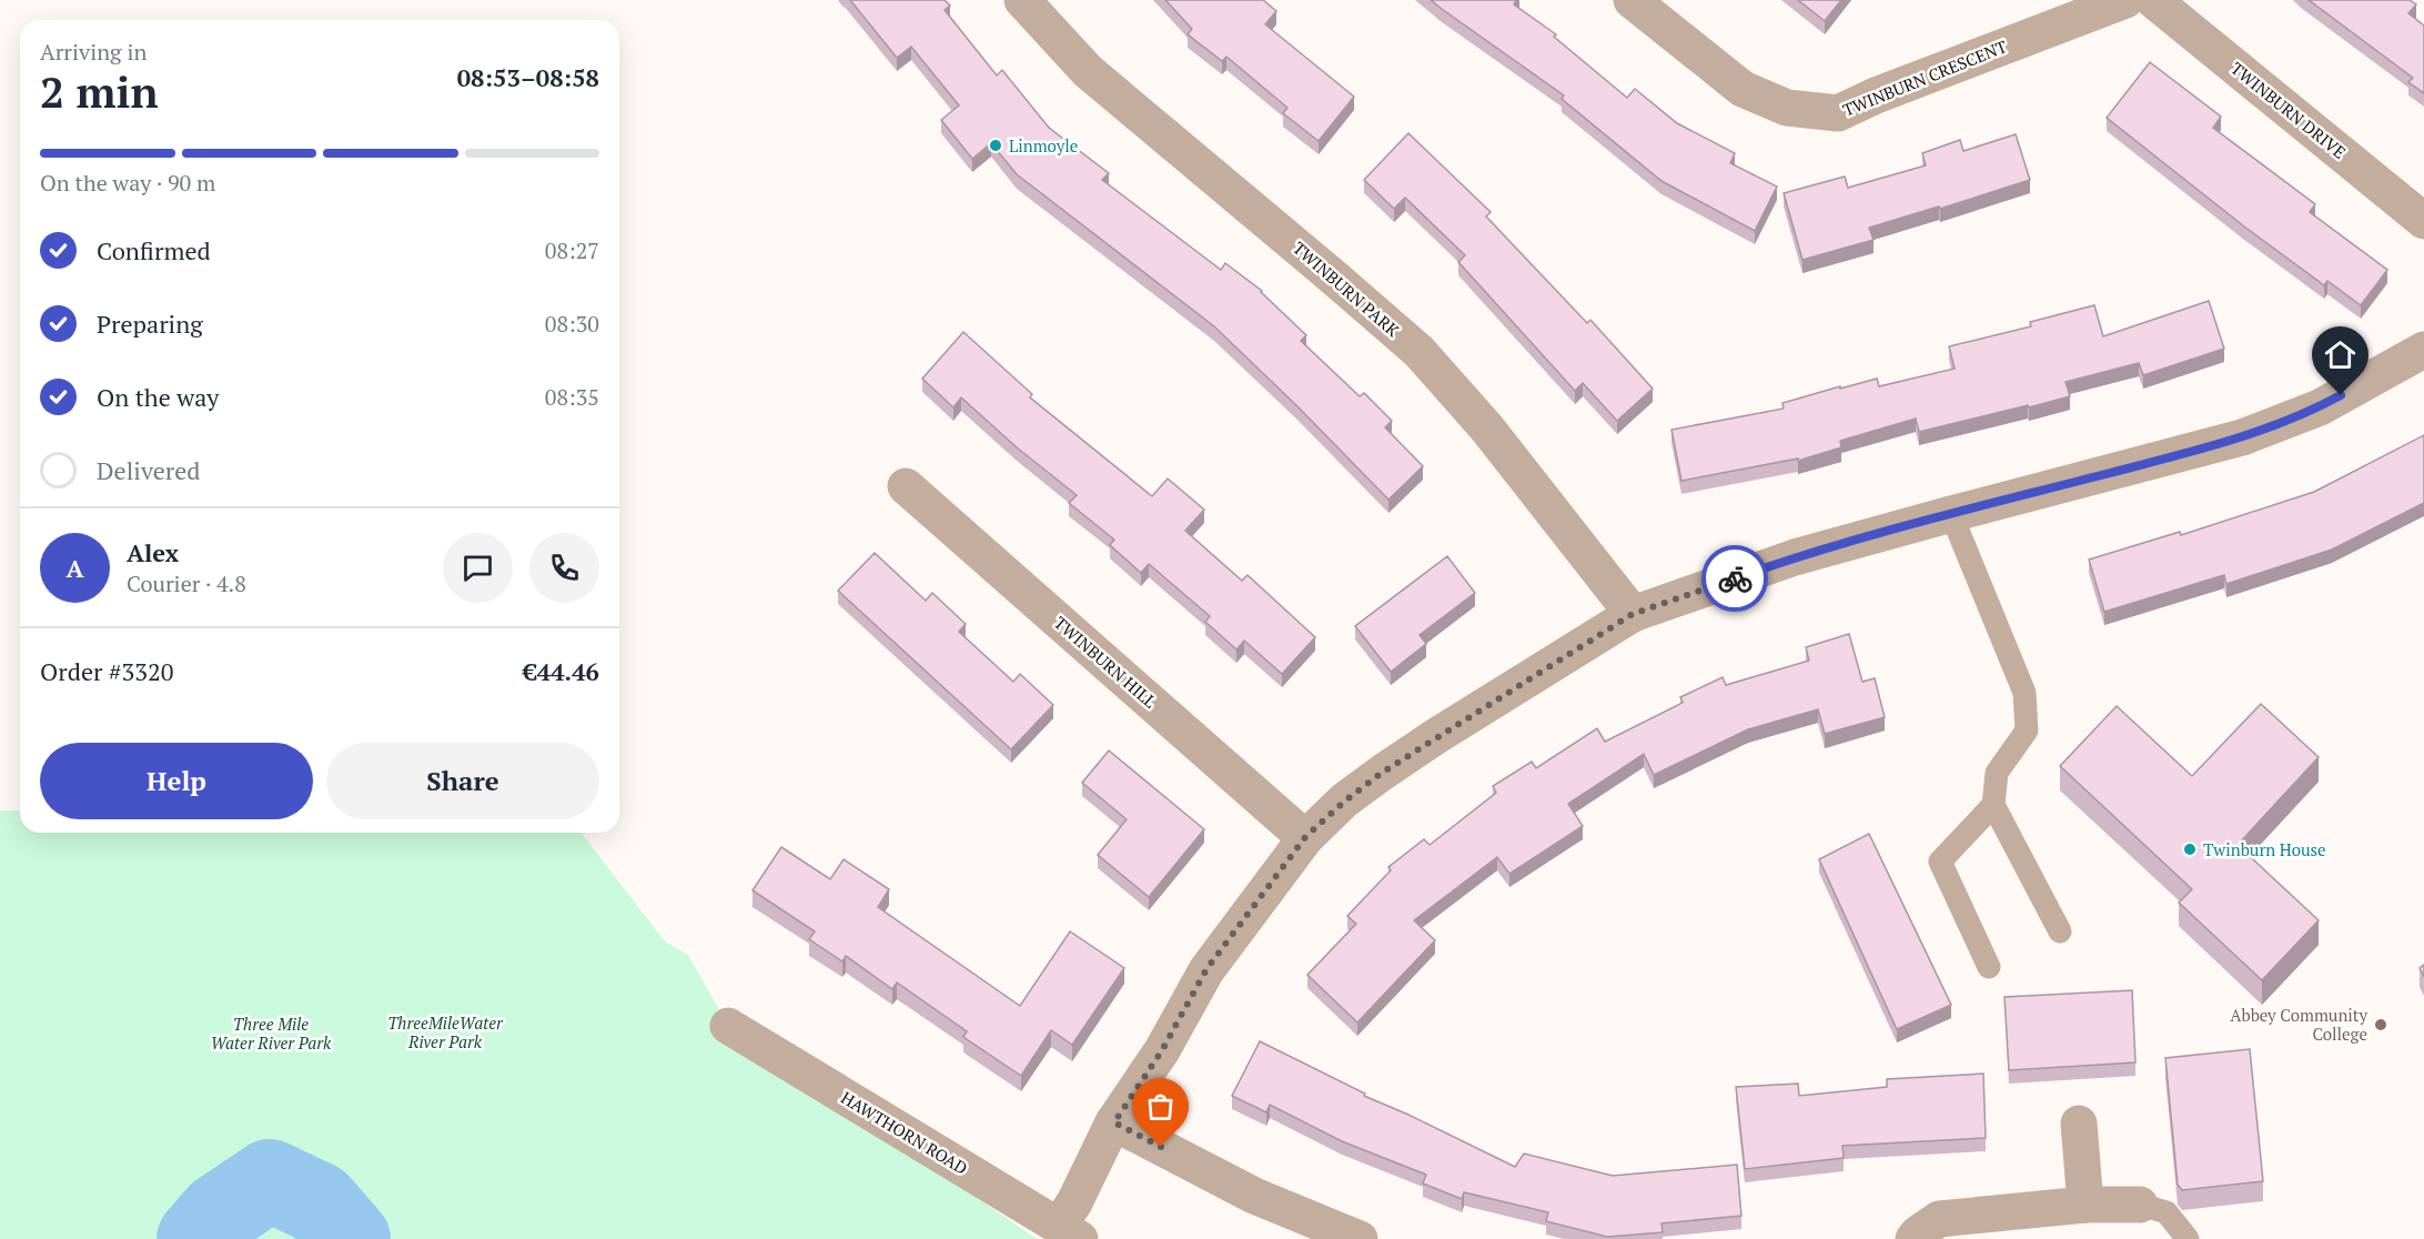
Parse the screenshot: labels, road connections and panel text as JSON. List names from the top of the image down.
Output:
{
  "streets": {
    "street": [
      "TWINBURN CRESCENT",
      "TWINBURN DRIVE",
      "TWINBURN PARK",
      "TWINBURN HILL",
      "HAWTHORN ROAD"
    ]
  },
  "parks": ["ThreeMileWater River Park", "Three Mile Water River Park"],
  "places": ["Linmoyle", "Twinburn House", "Abbey Community College"],
  "page": {
    "heading": ["2 min", "Arriving in", "08:53–08:58"],
    "panel": [
      "Alex",
      "Courier · 4.8",
      "Order #3320",
      "€44.46"
    ],
    "bar": "On the way · 90 m",
    "list": [
      ["Confirmed", "08:27"],
      ["Preparing", "08:30"],
      ["On the way", "08:35"],
      "Delivered"
    ],
    "round": "A",
    "buttons": ["Help", "Share"]
  }
}
